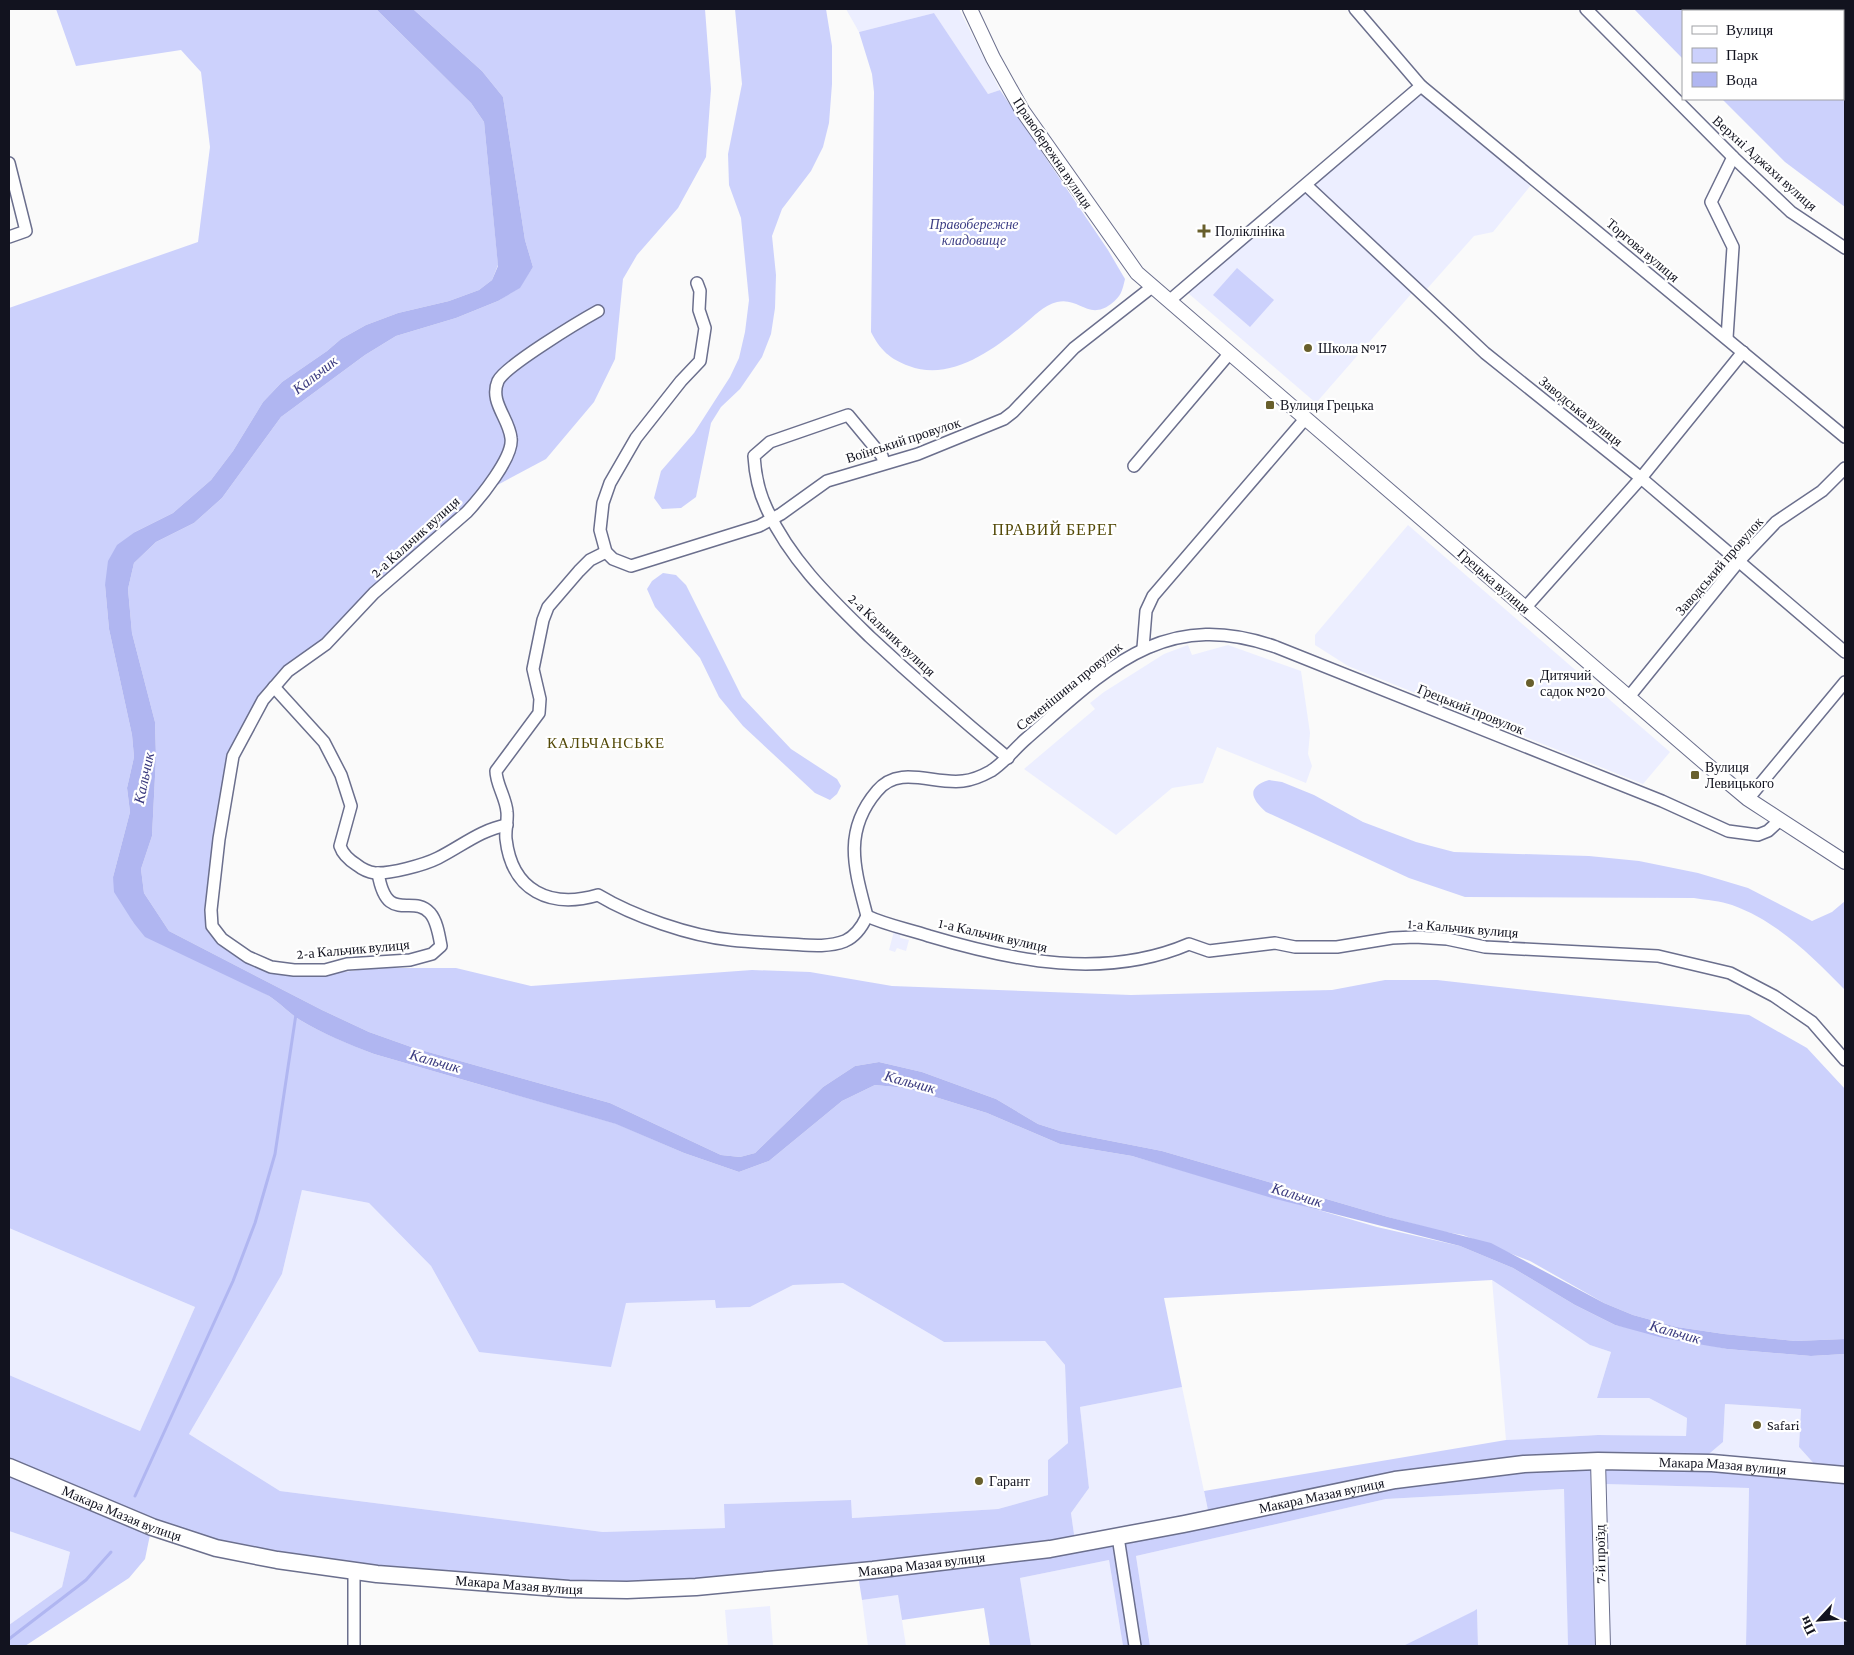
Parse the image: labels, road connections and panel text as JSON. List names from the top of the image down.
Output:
{
  "streets": {
    "main road": ["Макара Мазая вулиця"],
    "street": [
      "Правобережна вулиця",
      "Верхні Аджахи вулиця",
      "Торгова вулиця",
      "Заводська вулиця",
      "Воїнський провулок",
      "2-а Кальчик вулиця",
      "Заводський провулок",
      "Грецька вулиця",
      "Семенішина провулок",
      "Грецький провулок",
      "1-а Кальчик вулиця",
      "7-й проїзд"
    ]
  },
  "crossings": [
    ["Правобережна вулиця", "Воїнський провулок"],
    ["Правобережна вулиця", "Грецька вулиця"],
    ["Заводська вулиця", "Заводський провулок"],
    ["Воїнський провулок", "2-а Кальчик вулиця"],
    ["Воїнський провулок", "Грецька вулиця"],
    ["2-а Кальчик вулиця", "Семенішина провулок"],
    ["Заводський провулок", "Грецька вулиця"],
    ["Грецька вулиця", "Семенішина провулок"],
    ["Грецька вулиця", "Грецький провулок"],
    ["Семенішина провулок", "Грецький провулок"],
    ["Семенішина провулок", "1-а Кальчик вулиця"],
    ["Макара Мазая вулиця", "7-й проїзд"]
  ],
  "districts": ["ПРАВИЙ БЕРЕГ", "КАЛЬЧАНСЬКЕ"],
  "water": ["Кальчик"],
  "parks": ["Правобережне кладовище"],
  "places": {
    "health": ["Поліклініка"],
    "other": [
      "Школа №17",
      "Дитячий садок №20",
      "Safari",
      "Гарант"
    ],
    "transit": ["Вулиця Грецька", "Вулиця Левицького"]
  },
  "legend": ["Вулиця", "Парк", "Вода"],
  "north": "bottom left"
}
